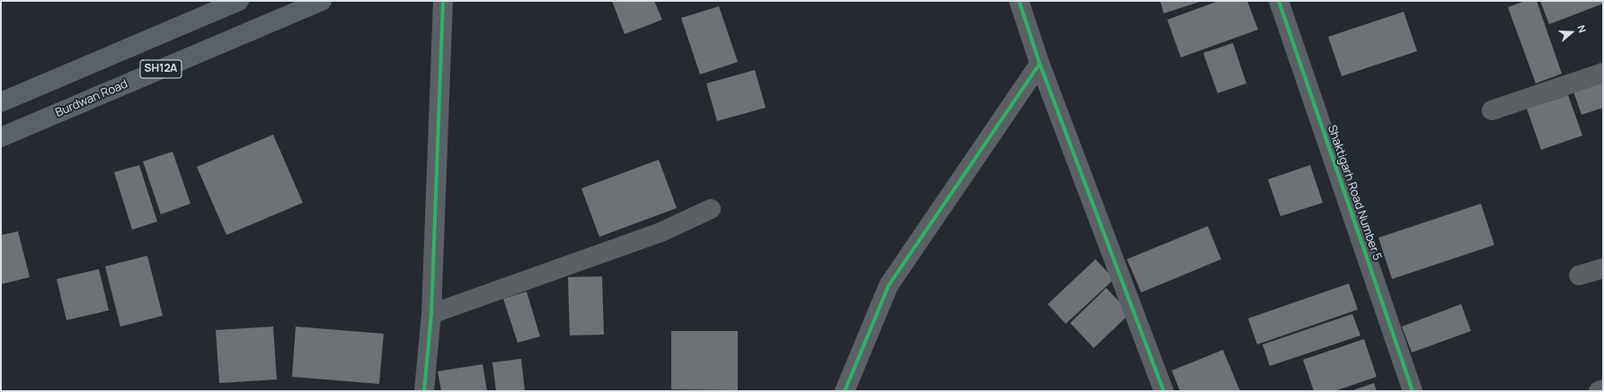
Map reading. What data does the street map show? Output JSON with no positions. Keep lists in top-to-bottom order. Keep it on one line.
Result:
{"streets":{"main road":["SH12A","Burdwan Road"],"street":["Shaktigarh Road Number 5"]},"north":"right"}
